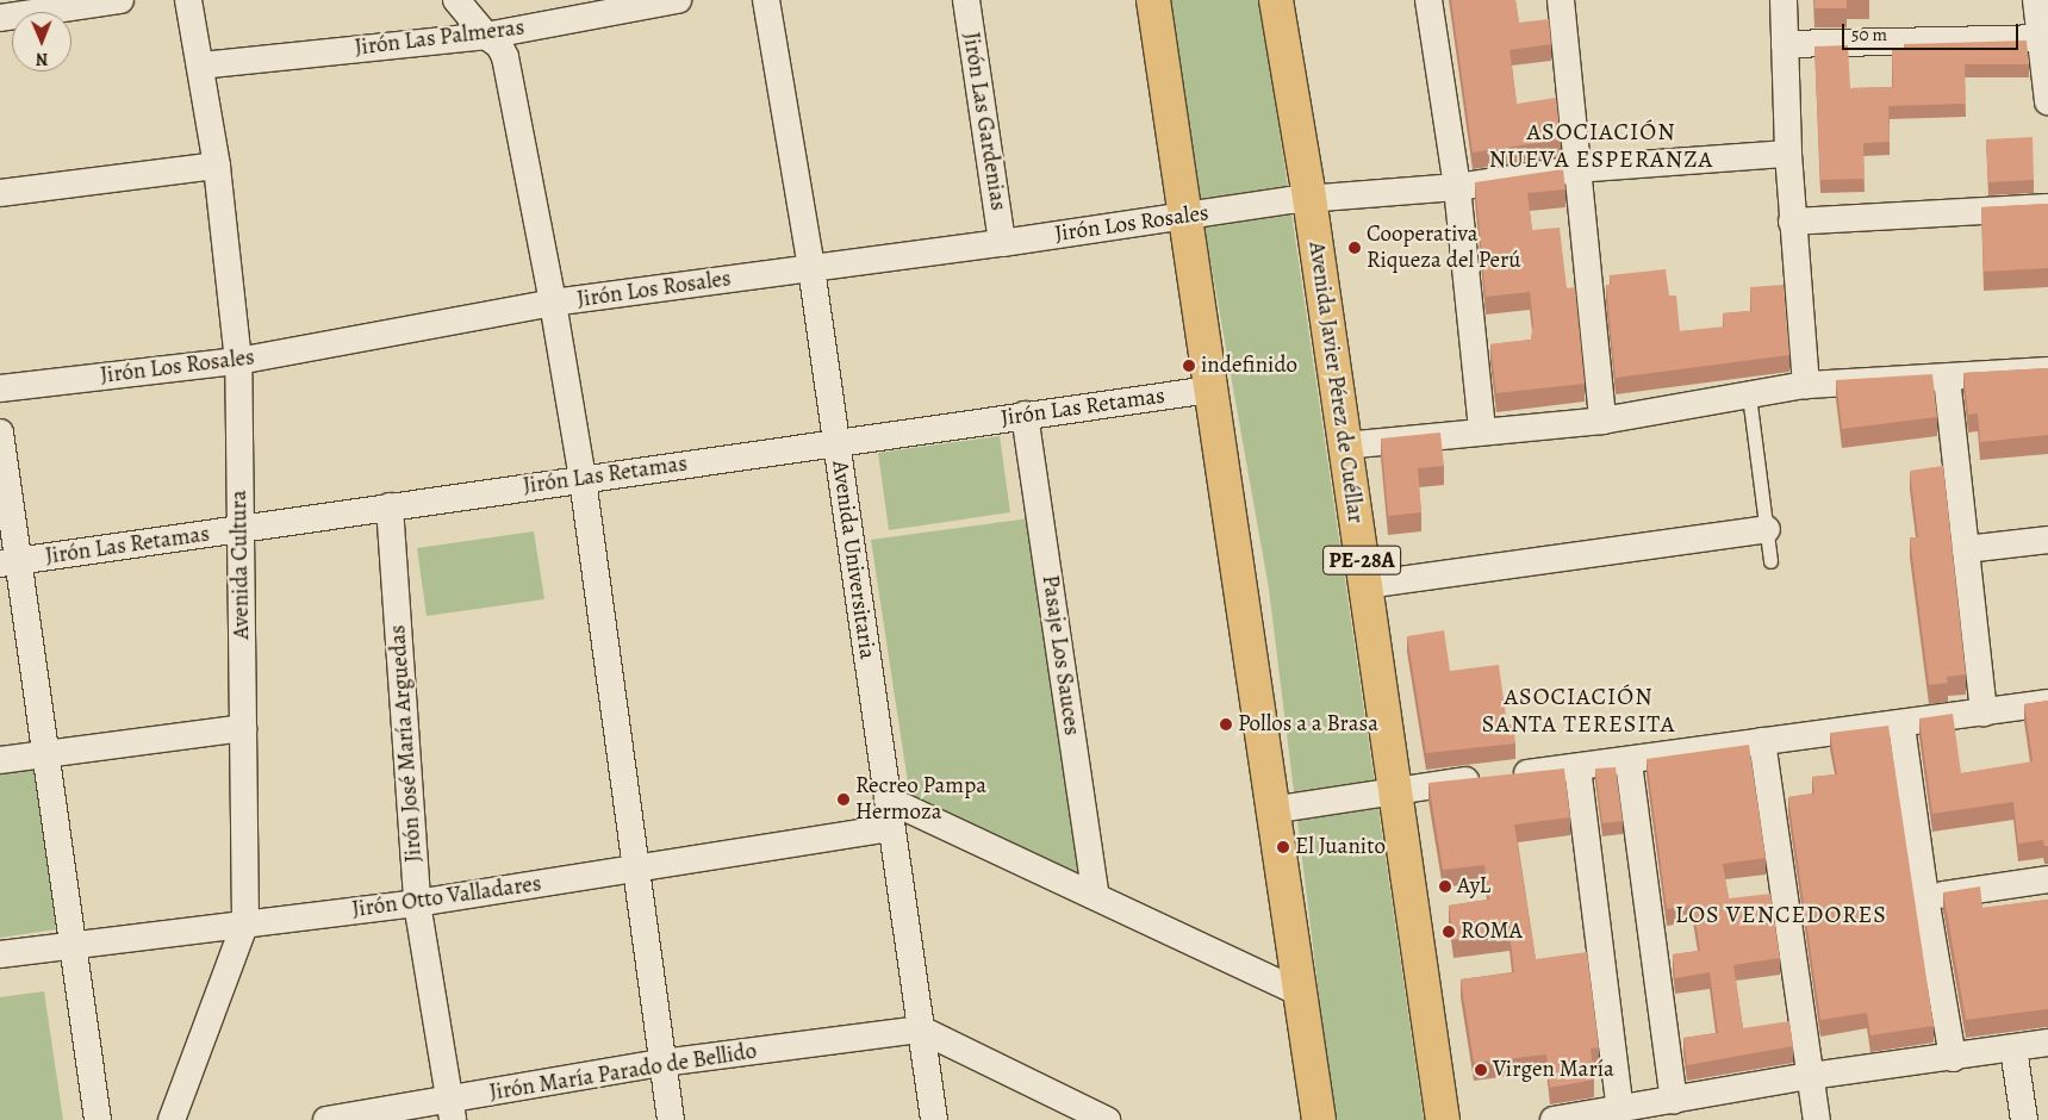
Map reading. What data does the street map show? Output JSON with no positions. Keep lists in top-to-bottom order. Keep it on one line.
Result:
{"streets":{"highway":["Avenida Javier Pérez de Cuéllar","PE-28A"],"street":["Jirón Las Palmeras","Jirón Las Gardenias","Jirón Los Rosales","Jirón Las Retamas","Avenida Universitaria","Avenida Cultura","Pasaje Los Sauces","Jirón José María Arguedas","Jirón Otto Valladares","Jirón María Parado de Bellido"]},"crossings":[["Jirón Las Palmeras","Avenida Cultura"],["Jirón Las Gardenias","Jirón Los Rosales"],["Jirón Los Rosales","Avenida Javier Pérez de Cuéllar"],["Jirón Los Rosales","Avenida Universitaria"],["Jirón Los Rosales","Avenida Cultura"],["Jirón Las Retamas","Avenida Universitaria"],["Jirón Las Retamas","Avenida Cultura"],["Jirón Las Retamas","Pasaje Los Sauces"],["Jirón Las Retamas","Jirón José María Arguedas"],["Avenida Universitaria","Jirón Otto Valladares"],["Avenida Universitaria","Jirón María Parado de Bellido"],["Avenida Cultura","Jirón Otto Valladares"],["Jirón José María Arguedas","Jirón Otto Valladares"],["Jirón José María Arguedas","Jirón María Parado de Bellido"]],"districts":["ASOCIACIÓN NUEVA ESPERANZA","ASOCIACIÓN SANTA TERESITA","LOS VENCEDORES"],"places":["Cooperativa Riqueza del Perú","indefinido","Pollos a a Brasa","Recreo Pampa Hermoza","El Juanito","AyL","ROMA","Virgen María"],"scale_bar":"50 m","north":"bottom"}
